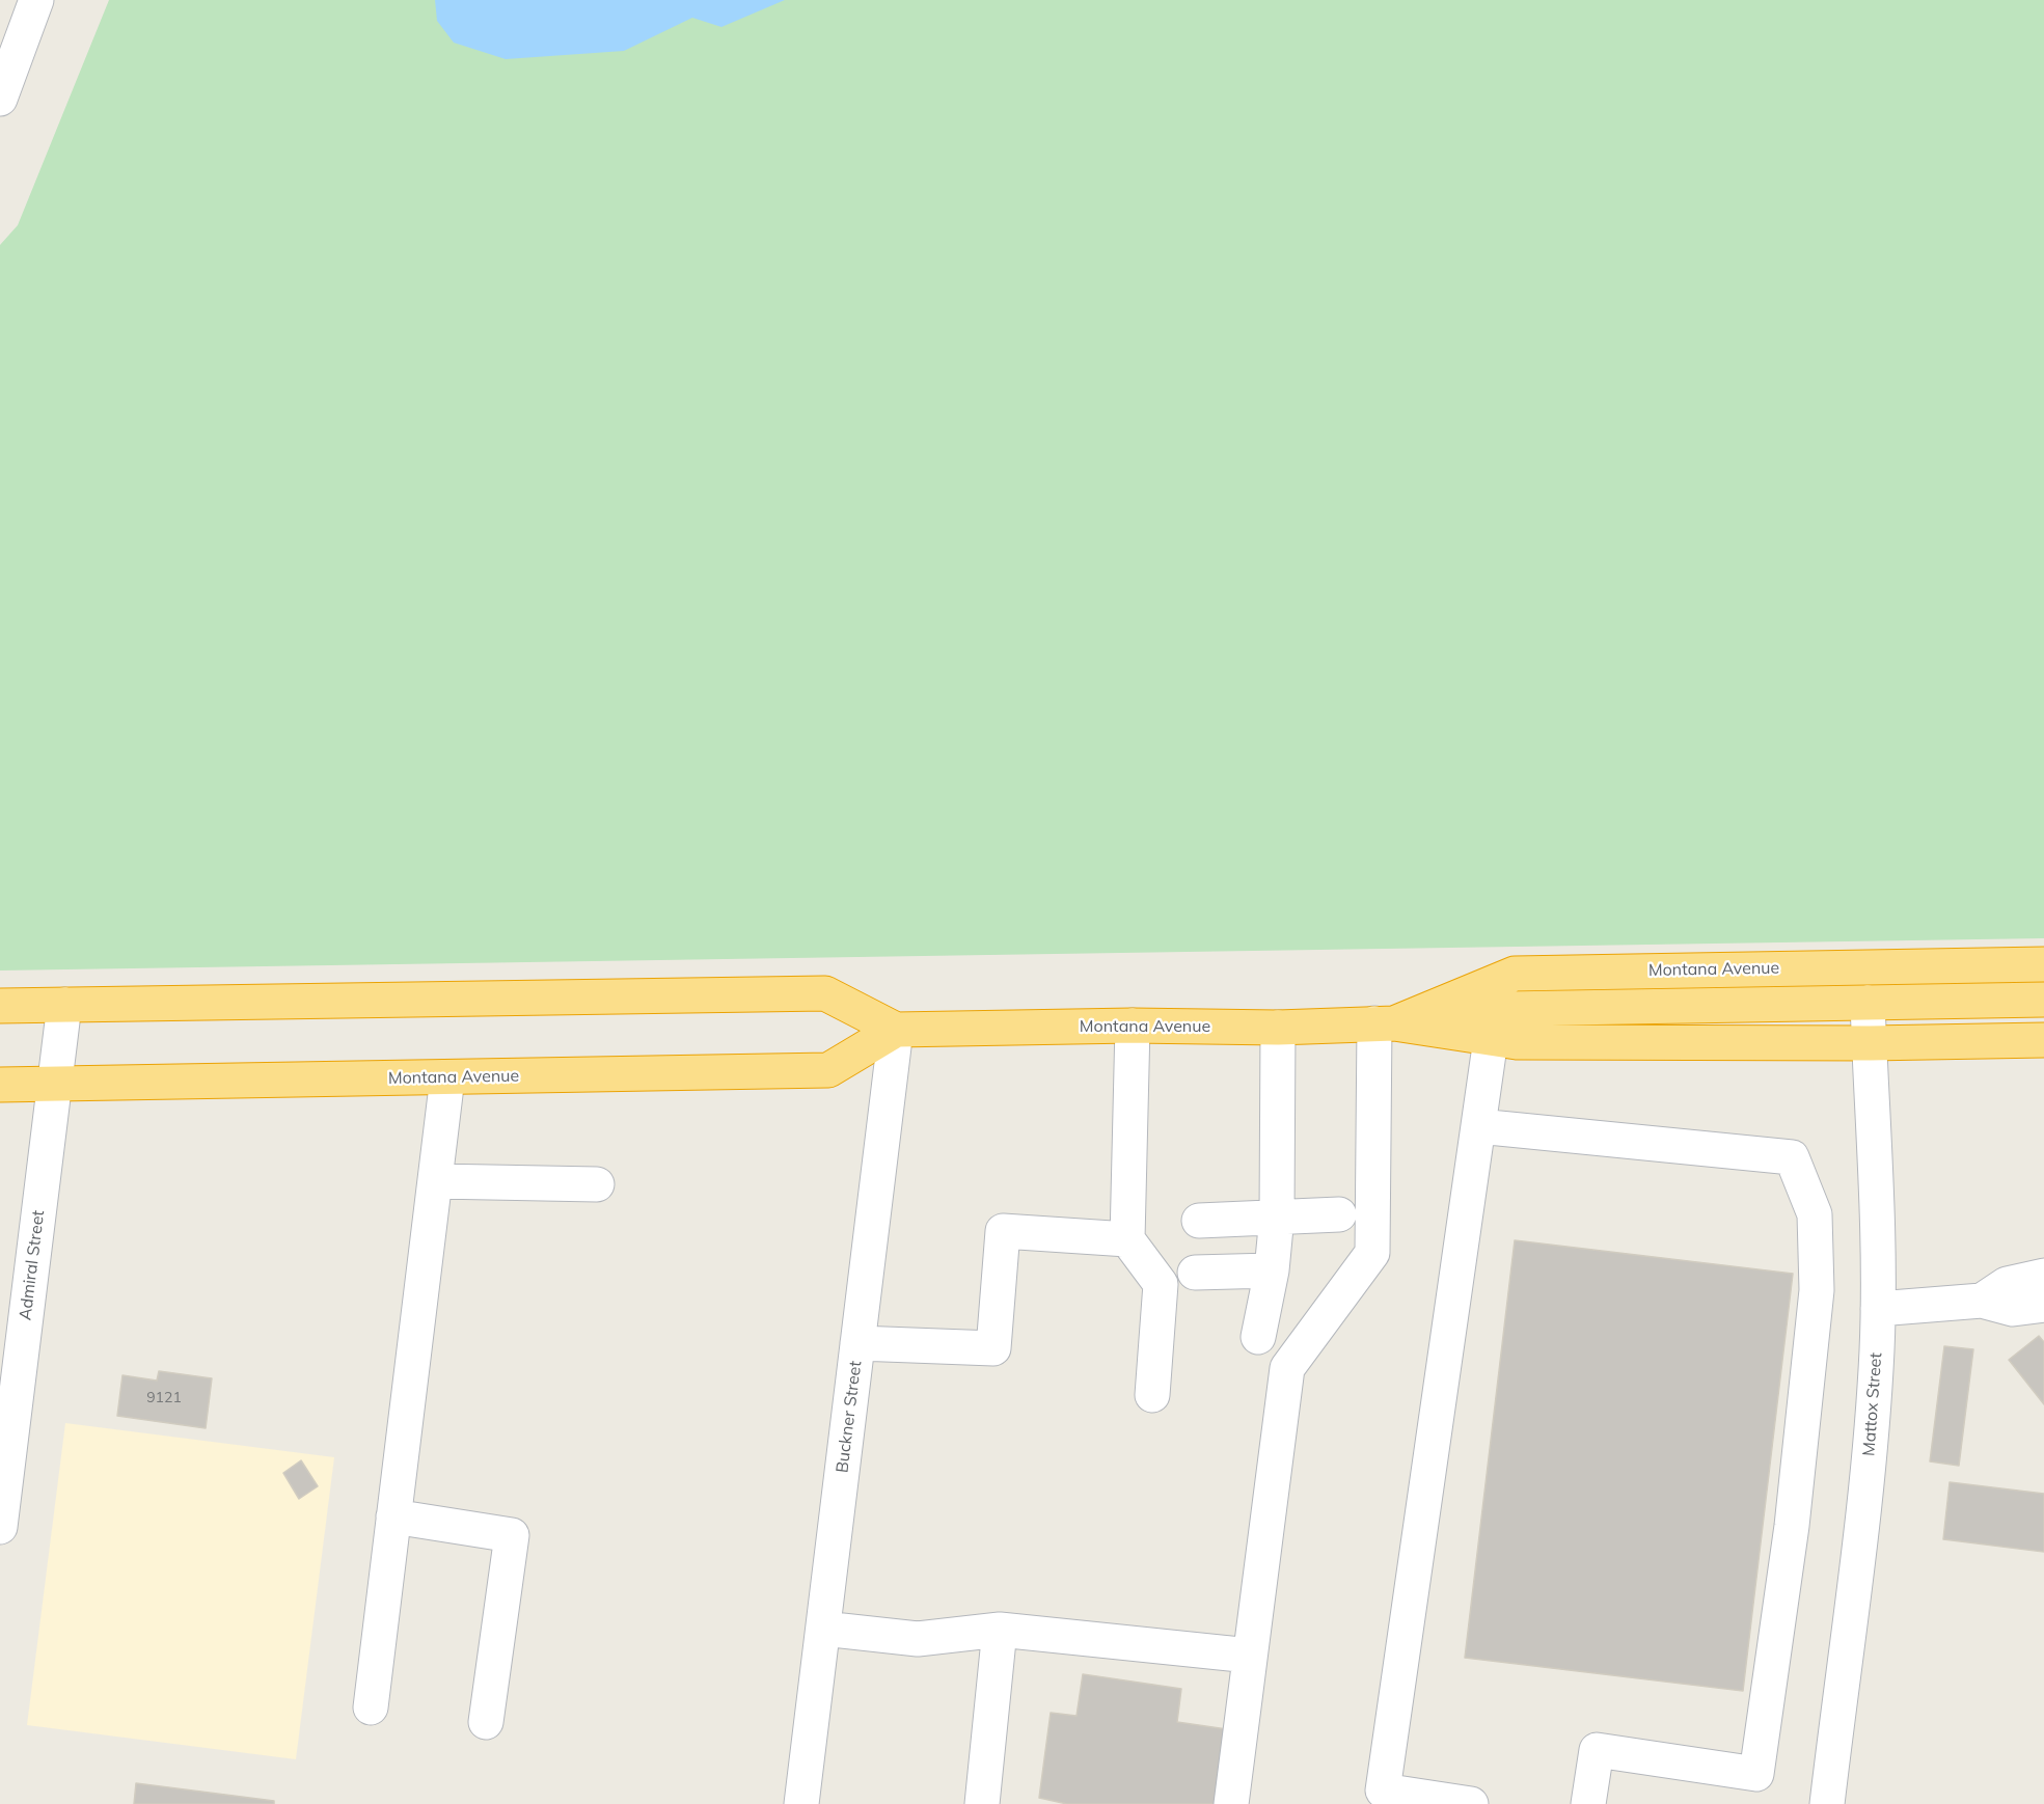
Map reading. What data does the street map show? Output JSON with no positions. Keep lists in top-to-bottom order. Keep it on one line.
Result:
{"streets":{"highway":["Montana Avenue"],"street":["Admiral Street","Mattox Street","Buckner Street"]},"crossings":[["Montana Avenue","Admiral Street"],["Montana Avenue","Mattox Street"],["Montana Avenue","Buckner Street"]],"house_numbers":["9121"]}
